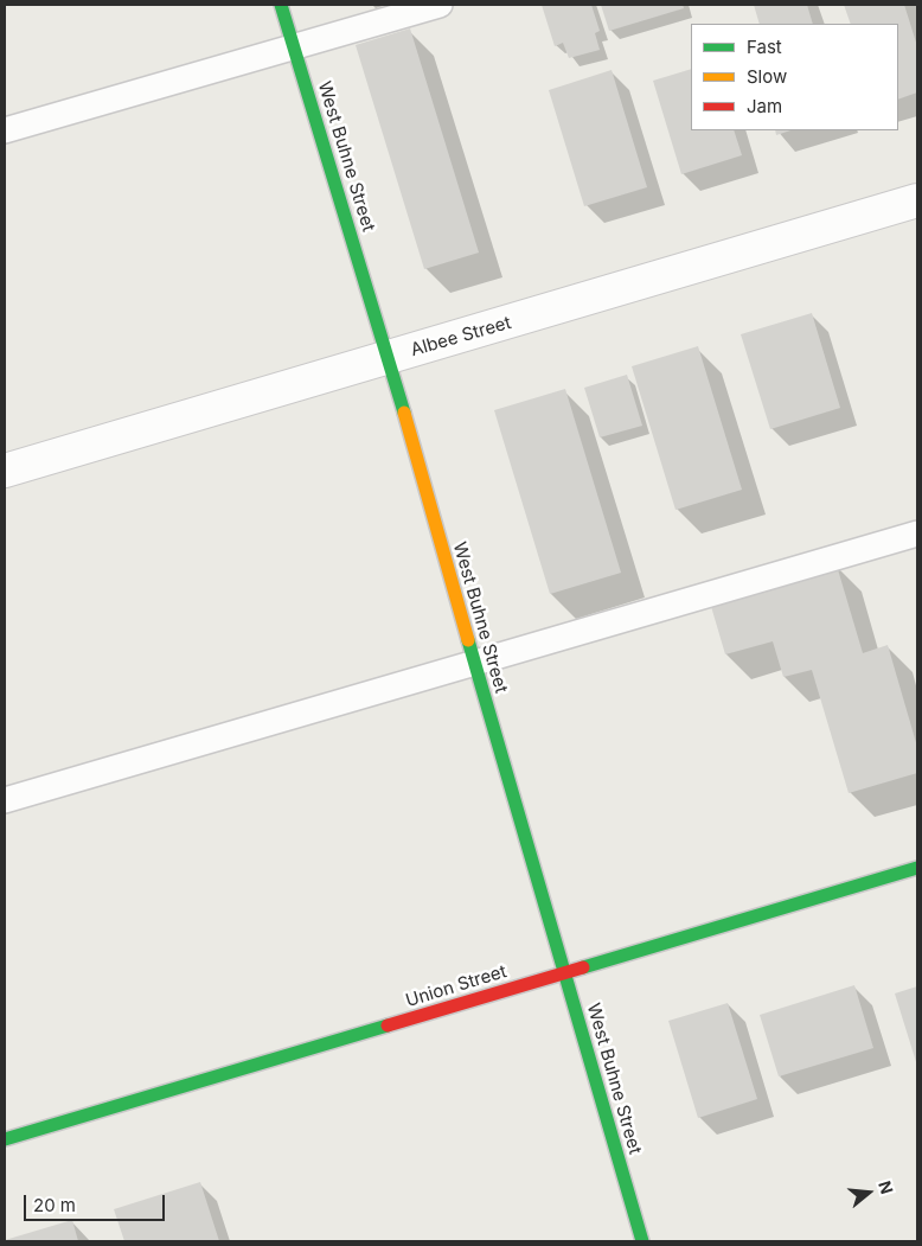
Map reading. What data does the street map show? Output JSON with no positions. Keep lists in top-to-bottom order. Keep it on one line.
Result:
{"streets":{"street":["West Buhne Street","Albee Street","Union Street"]},"crossings":[["West Buhne Street","Albee Street"],["West Buhne Street","Union Street"]],"legend":["Fast","Slow","Jam"],"scale_bar":"20 m","north":"right"}
